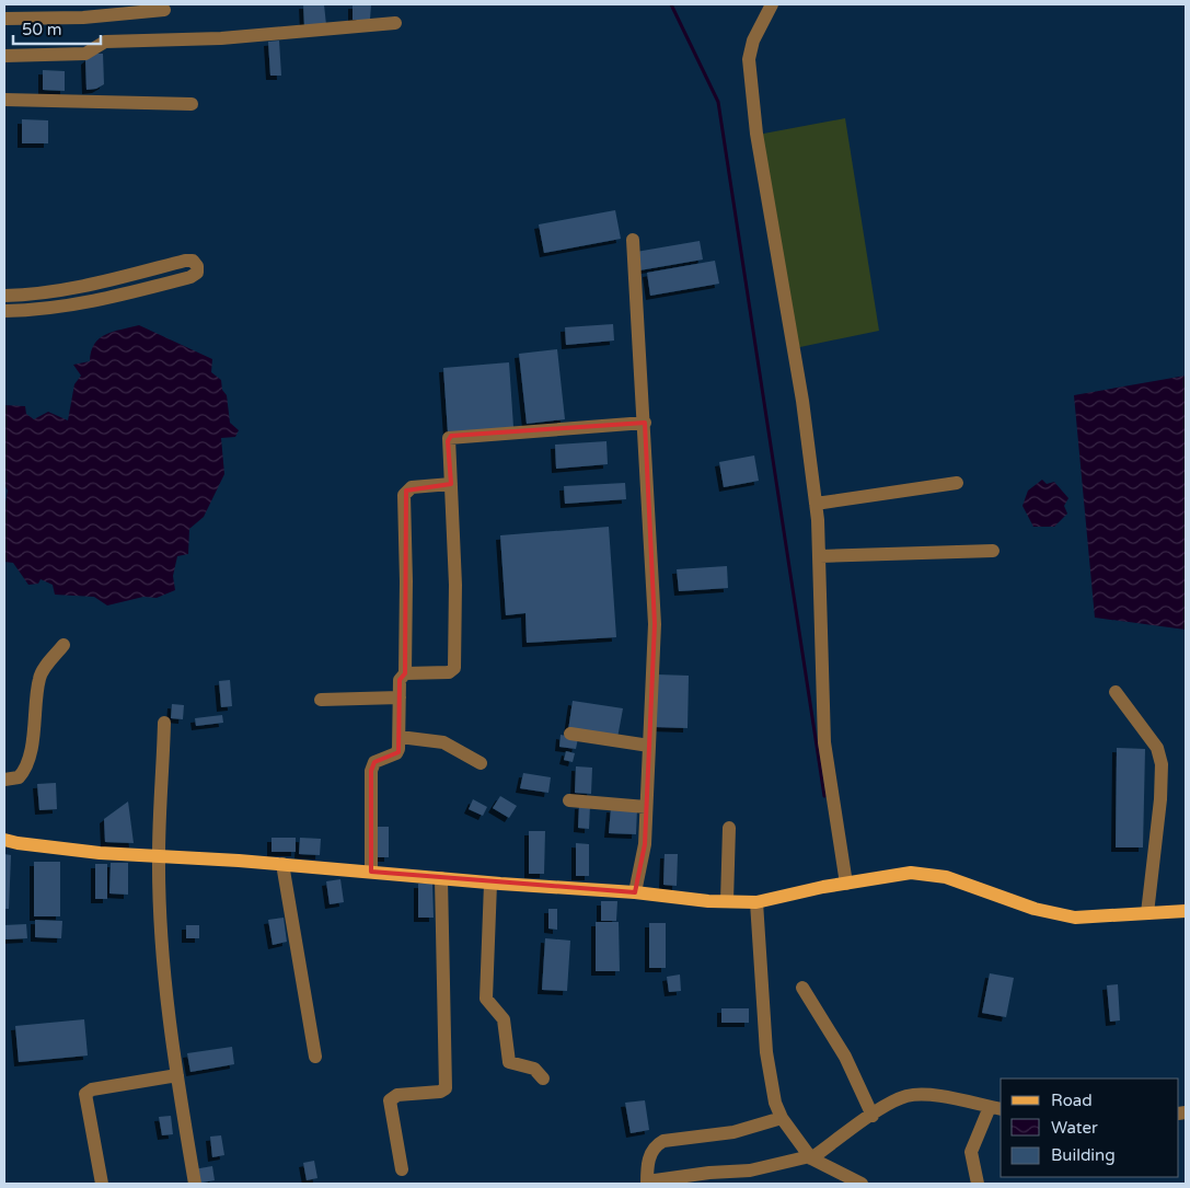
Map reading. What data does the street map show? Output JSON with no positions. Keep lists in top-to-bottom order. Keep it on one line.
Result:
{"legend":["Road","Water","Building"],"scale_bar":"50 m"}
